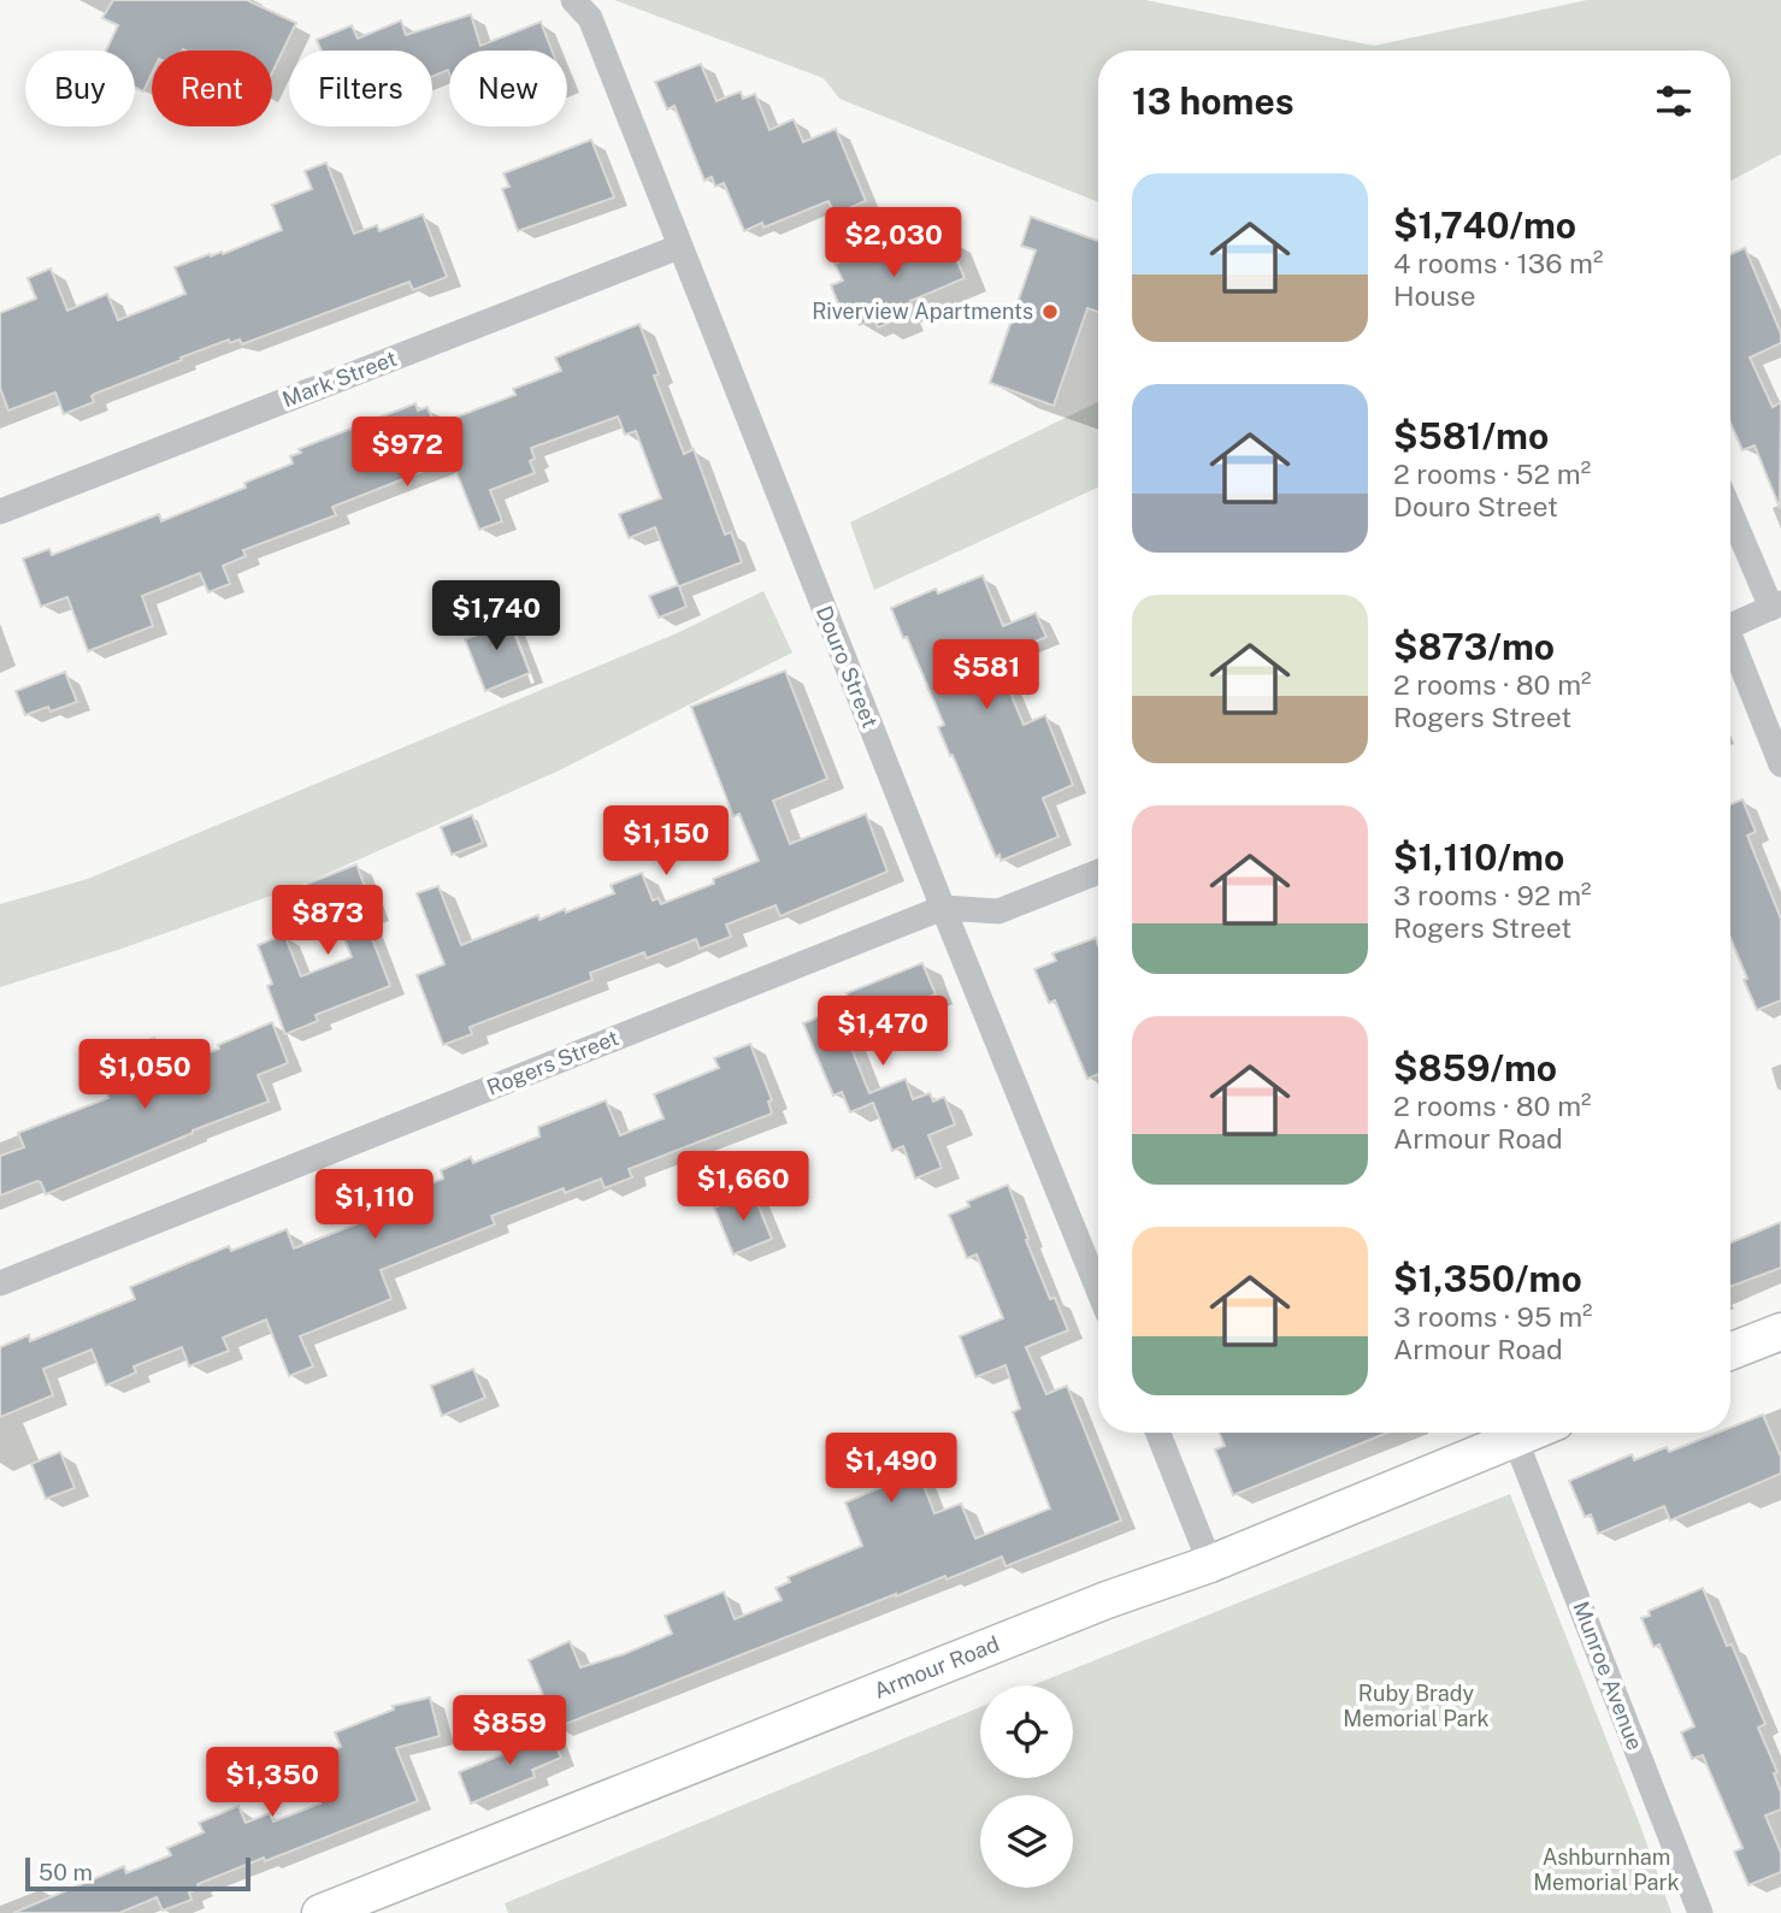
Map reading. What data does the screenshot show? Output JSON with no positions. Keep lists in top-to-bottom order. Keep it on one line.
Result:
{"streets":{"main road":["Armour Road"],"street":["Mark Street","Douro Street","Rogers Street","Munroe Avenue"]},"crossings":[["Mark Street","Douro Street"],["Douro Street","Rogers Street"],["Armour Road","Munroe Avenue"]],"parks":["Ruby Brady Memorial Park","Ashburnham Memorial Park"],"places":["Riverview Apartments"],"scale_bar":"50 m","page":{"chip":["Buy","Rent","Filters","New"],"heading":"13 homes","list":[{"name":"$1,740/mo","note":"4 rooms · 136 m² · House"},{"name":"$581/mo","note":"2 rooms · 52 m² · Douro Street"},{"name":"$873/mo","note":"2 rooms · 80 m² · Rogers Street"},{"name":"$1,110/mo","note":"3 rooms · 92 m² · Rogers Street"},{"name":"$859/mo","note":"2 rooms · 80 m² · Armour Road"},{"name":"$1,350/mo","note":"3 rooms · 95 m² · Armour Road"}],"price":["$2,030","$972","$1,740","$581","$1,150","$873","$1,470","$1,050","$1,660","$1,110","$1,490","$859","$1,350"],"scale":"50 m"}}
